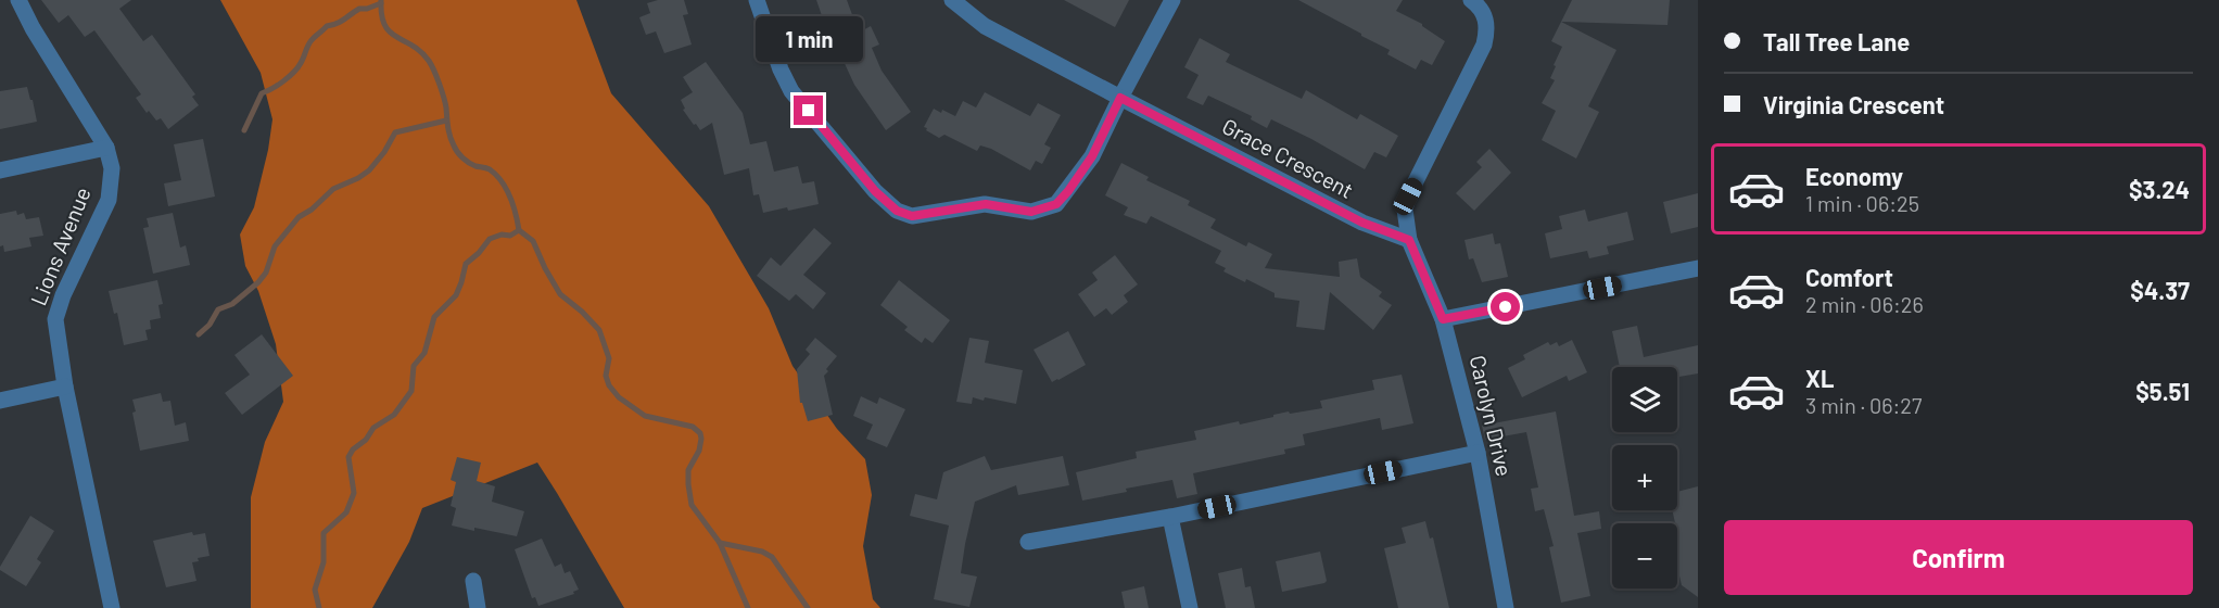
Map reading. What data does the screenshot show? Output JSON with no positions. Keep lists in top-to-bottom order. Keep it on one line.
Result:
{"streets":{"street":["Grace Crescent","Lions Avenue","Carolyn Drive"]},"crossings":[["Grace Crescent","Carolyn Drive"]],"page":{"banner":["Tall Tree Lane","Virginia Crescent"],"bubble":"1 min","list":[{"name":"Economy","note":"1 min · 06:25","value":"$3.24"},{"name":"Comfort","note":"2 min · 06:26","value":"$4.37"},{"name":"XL","note":"3 min · 06:27","value":"$5.51"}],"map_buttons":["+","−"],"buttons":"Confirm"}}
